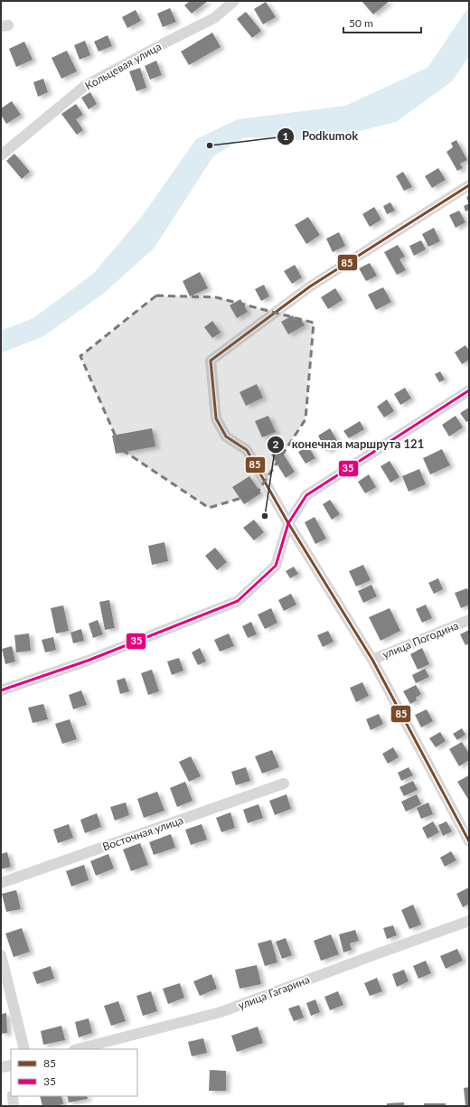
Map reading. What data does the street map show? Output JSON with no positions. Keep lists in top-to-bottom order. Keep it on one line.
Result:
{"streets":{"street":["Кольцевая улица","улица Погодина","Восточная улица","улица Гагарина"]},"places":["Podkumok","конечная маршрута 121"],"lines":["transit line 85","transit line 35"],"legend":["85","35"],"scale_bar":"50 m"}
